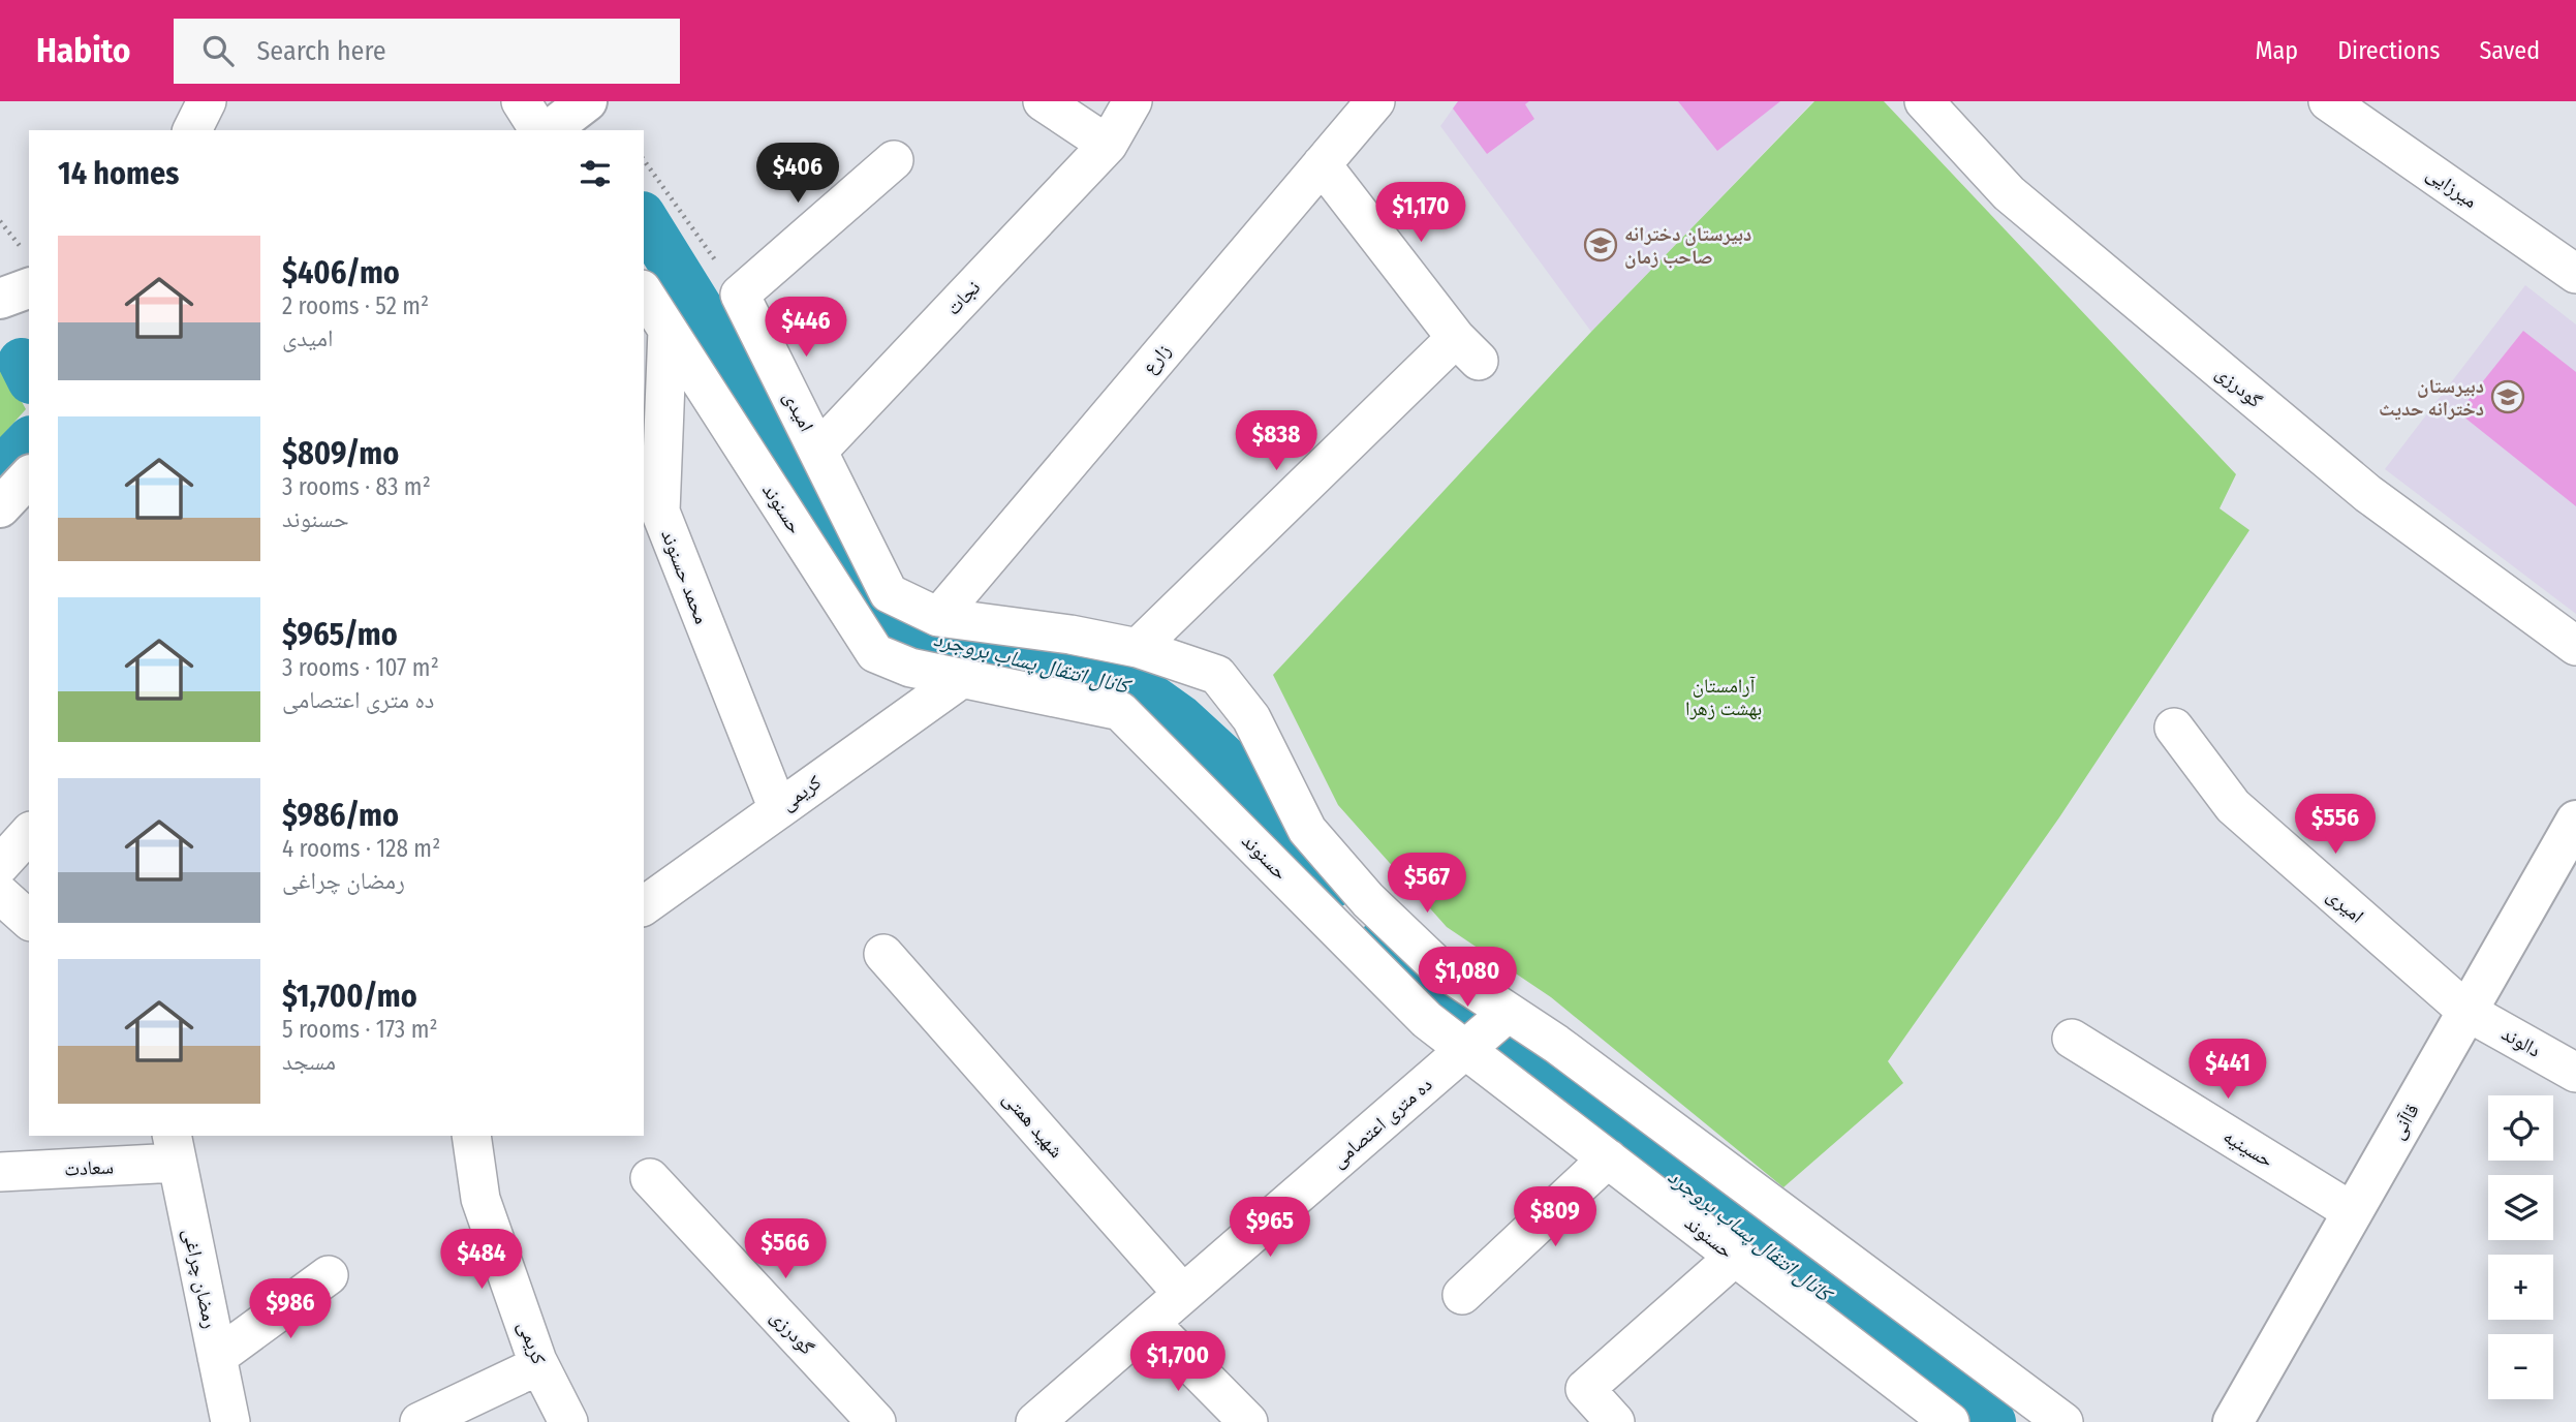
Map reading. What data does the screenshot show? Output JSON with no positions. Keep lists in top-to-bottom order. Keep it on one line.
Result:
{"streets":{"street":["میرزایی","نجات","زارع","گودرزی","امیدی","حسنوند","محمد حسنوند","کریمی","امیری","دالوند","قاآنی","ده متری اعتصامی","شهید همتی","حسینیه","سعادت","رمضان چراغی"]},"crossings":[["نجات","امیدی"],["حسنوند","محمد حسنوند"],["حسنوند","کریمی"],["حسنوند","ده متری اعتصامی"],["محمد حسنوند","کریمی"],["امیری","دالوند"],["امیری","قاآنی"],["دالوند","قاآنی"],["قاآنی","حسینیه"],["ده متری اعتصامی","شهید همتی"],["سعادت","رمضان چراغی"]],"water":["کانال انتقال پساب بروجرد"],"parks":["آرامستان بهشت زهرا"],"places":{"school or university":["دبیرستان دخترانه صاحب زمان","دبیرستان دخترانه حدیث"]},"page":{"header":"Habito","search":"Search here","nav":["Map","Directions","Saved"],"heading":"14 homes","price":["$406","$1,170","$446","$838","$556","$567","$1,080","$441","$809","$965","$566","$484","$986","$1,700"],"list":[{"name":"$406/mo","note":"2 rooms · 52 m² · امیدی"},{"name":"$809/mo","note":"3 rooms · 83 m² · حسنوند"},{"name":"$965/mo","note":"3 rooms · 107 m² · ده متری اعتصامی"},{"name":"$986/mo","note":"4 rooms · 128 m² · رمضان چراغی"},{"name":"$1,700/mo","note":"5 rooms · 173 m² · مسجد"}],"map_buttons":["+","−"]}}
